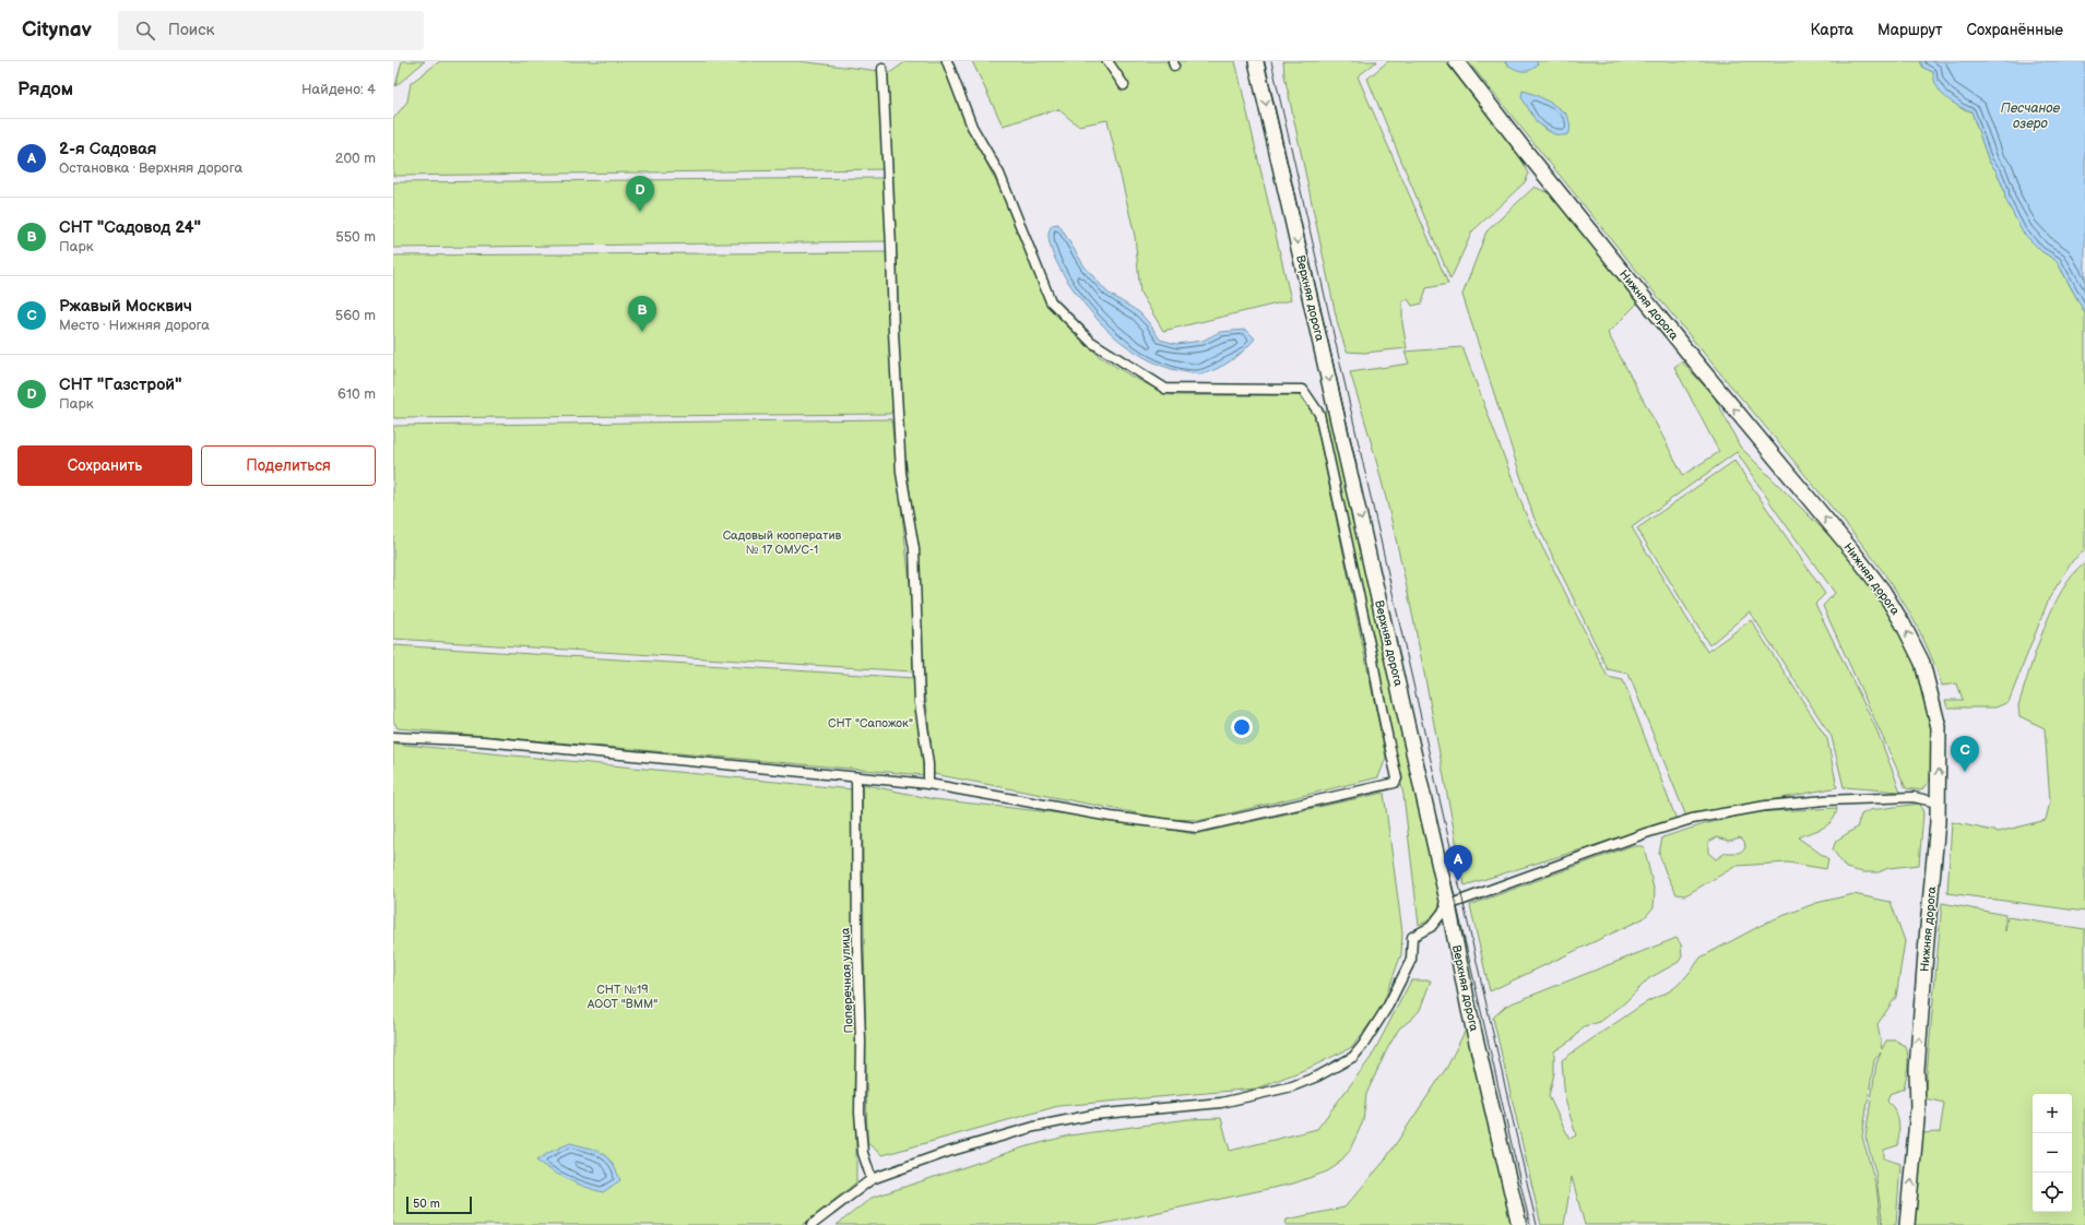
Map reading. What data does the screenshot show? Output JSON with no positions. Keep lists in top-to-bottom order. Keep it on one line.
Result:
{"streets":{"main road":["Верхняя дорога","Нижняя дорога"],"street":["Поперечная улица"]},"one_way":["Верхняя дорога","Нижняя дорога"],"water":["Песчаное озеро"],"parks":["Садовый кооператив № 17 ОМУС-1","СНТ \"Сапожок\"","СНТ №19 АООТ \"ВММ\""],"scale_bar":"50 m","page":{"header":"Citynav","search":"Поиск","nav":["Карта","Маршрут","Сохранённые"],"heading":["Рядом","Найдено: 4"],"list":[{"mark":"A","name":"2-я Садовая","note":"Остановка · Верхняя дорога","value":"200 m"},{"mark":"B","name":"СНТ \"Садовод 24\"","note":"Парк","value":"550 m"},{"mark":"C","name":"Ржавый Москвич","note":"Место · Нижняя дорога","value":"560 m"},{"mark":"D","name":"СНТ \"Газстрой\"","note":"Парк","value":"610 m"}],"pins":["D","B","C","A"],"buttons":["Сохранить","Поделиться"],"map_buttons":["+","−"],"scale":"50 m"}}
